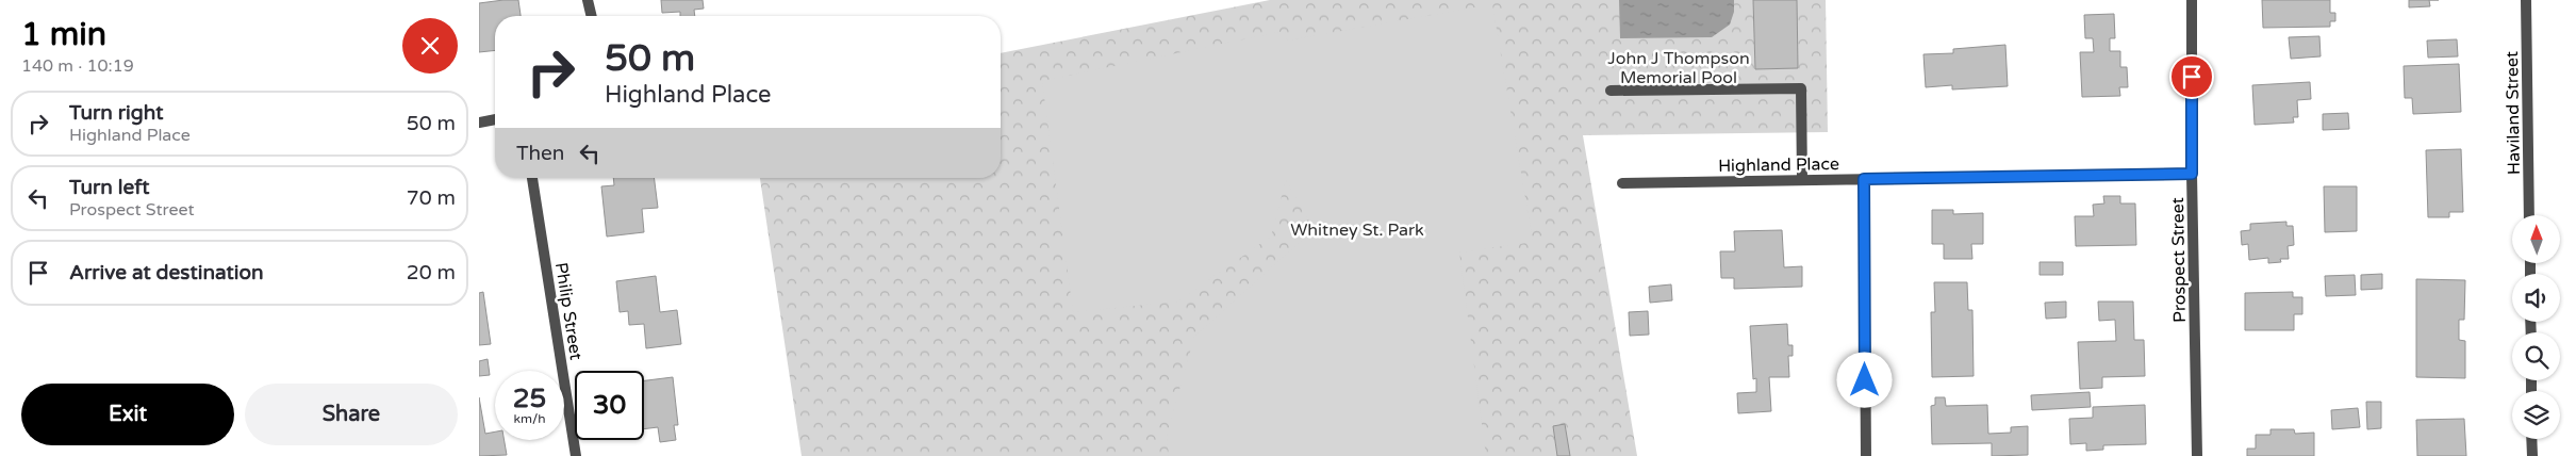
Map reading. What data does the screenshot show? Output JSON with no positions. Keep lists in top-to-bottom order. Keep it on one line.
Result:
{"streets":{"street":["Haviland Street","Highland Place","Prospect Street","Philip Street"]},"crossings":[["Highland Place","Prospect Street"]],"parks":["John J Thompson Memorial Pool","Whitney St. Park"],"north":"top","page":{"heading":["1 min","140 m · 10:19"],"turn":["50 m","Highland Place"],"list":[{"name":"Turn right","note":"Highland Place","value":"50 m"},{"name":"Turn left","note":"Prospect Street","value":"70 m"},{"name":"Arrive at destination","value":"20 m"}],"then":"Then","speed":"25 km/h","limit":"30","buttons":["Exit","Share"]}}
